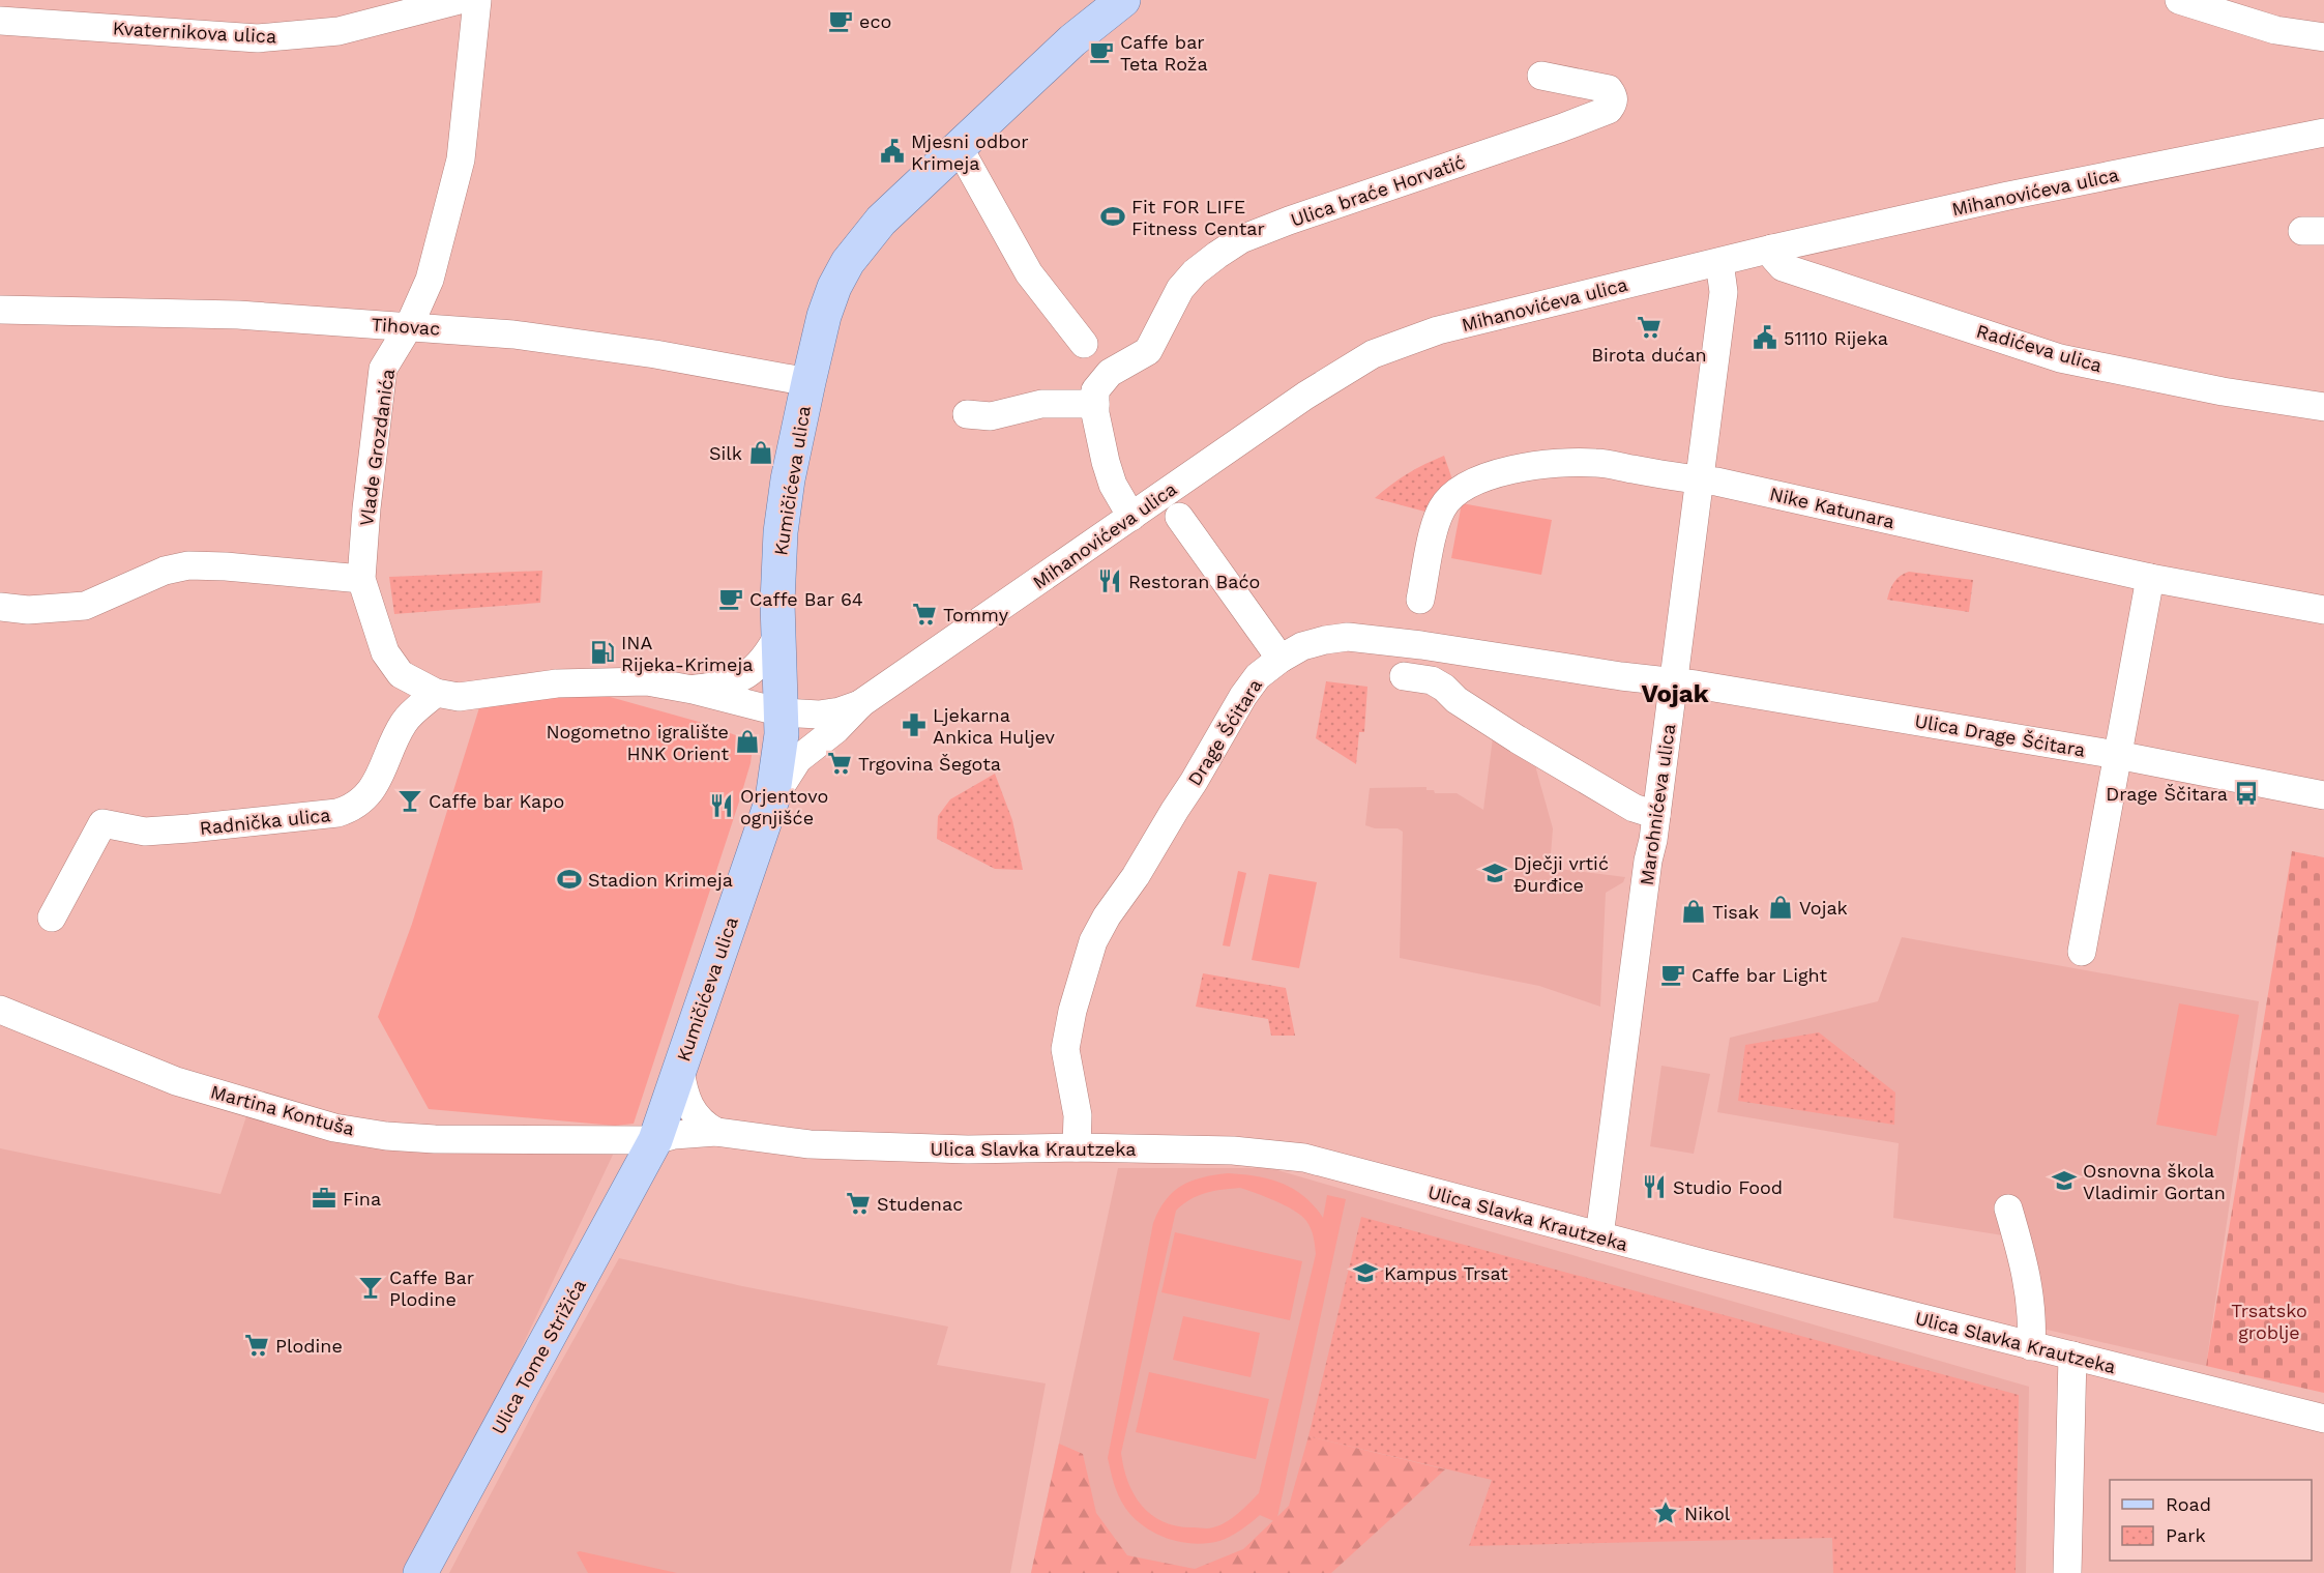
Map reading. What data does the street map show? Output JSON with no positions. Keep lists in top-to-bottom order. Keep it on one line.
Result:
{"streets":{"main road":["Kumičićeva ulica","Ulica Tome Strižića"],"street":["Kvaternikova ulica","Ulica braće Horvatić","Mihanovićeva ulica","Tihovac","Radićeva ulica","Vlade Grozdanića","Nike Katunara","Drage Šćitara","Ulica Drage Šćitara","Marohnićeva ulica","Radnička ulica","Martina Kontuša","Ulica Slavka Krautzeka"]},"crossings":[["Ulica braće Horvatić","Mihanovićeva ulica"],["Mihanovićeva ulica","Radićeva ulica"],["Mihanovićeva ulica","Kumičićeva ulica"],["Mihanovićeva ulica","Marohnićeva ulica"],["Tihovac","Vlade Grozdanića"],["Tihovac","Kumičićeva ulica"],["Vlade Grozdanića","Radnička ulica"],["Kumičićeva ulica","Martina Kontuša"],["Kumičićeva ulica","Ulica Slavka Krautzeka"],["Kumičićeva ulica","Ulica Tome Strižića"],["Nike Katunara","Marohnićeva ulica"],["Drage Šćitara","Ulica Drage Šćitara"],["Drage Šćitara","Marohnićeva ulica"],["Drage Šćitara","Ulica Slavka Krautzeka"],["Ulica Drage Šćitara","Marohnićeva ulica"],["Marohnićeva ulica","Ulica Slavka Krautzeka"],["Martina Kontuša","Ulica Slavka Krautzeka"],["Martina Kontuša","Ulica Tome Strižića"],["Ulica Slavka Krautzeka","Ulica Tome Strižića"]],"districts":["Vojak"],"parks":["Trsatsko groblje"],"places":{"cafe":["eco","Caffe bar Teta Roža","Caffe Bar 64","Caffe bar Light"],"public building":["Mjesni odbor Krimeja","51110 Rijeka"],"sports":["Fit FOR LIFE Fitness Centar","Stadion Krimeja"],"supermarket":["Birota dućan","Tommy","Trgovina Šegota","Studenac","Plodine"],"shop":["Silk","Nogometno igralište HNK Orient","Vojak","Tisak"],"restaurant":["Restoran Baćo","Orjentovo ognjišće","Studio Food"],"fuel station":["INA Rijeka-Krimeja"],"pharmacy":["Ljekarna Ankica Huljev"],"bus stop":["Drage Ščitara"],"bar":["Caffe bar Kapo","Caffe Bar Plodine"],"school or university":["Dječji vrtić Đurđice","Osnovna škola Vladimir Gortan","Kampus Trsat"],"office":["Fina"],"place":["Nikol"]},"legend":["Road","Park"]}
